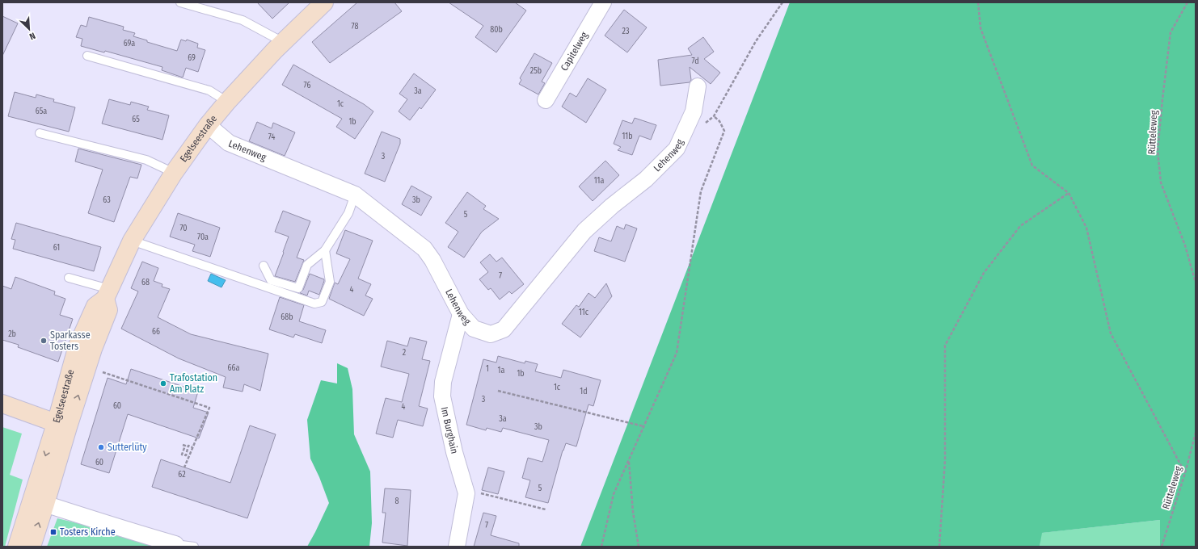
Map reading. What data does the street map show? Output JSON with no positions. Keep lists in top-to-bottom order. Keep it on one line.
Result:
{"streets":{"main road":["Egelseestraße"],"street":["Capitelweg","Lehenweg","Im Burghain"],"path":["Rütteleweg"]},"crossings":[["Egelseestraße","Lehenweg"],["Lehenweg","Im Burghain"]],"places":{"other":["Sparkasse Tosters","Trafostation Am Platz","Sutterlüty"],"transit":["Tosters Kirche"]},"house_numbers":["78","80b","23","69a","69","7d","25b","76","3a","1c","65a","65","1b","11b","74","3","11a","63","3b","5","70","70a","61","7","68","4","11c","68b","66","2b","2","66a","1","1a","1b","1c","1d","3","60","4","3a","3b","60","62","5","8","7"],"north":"bottom right"}
